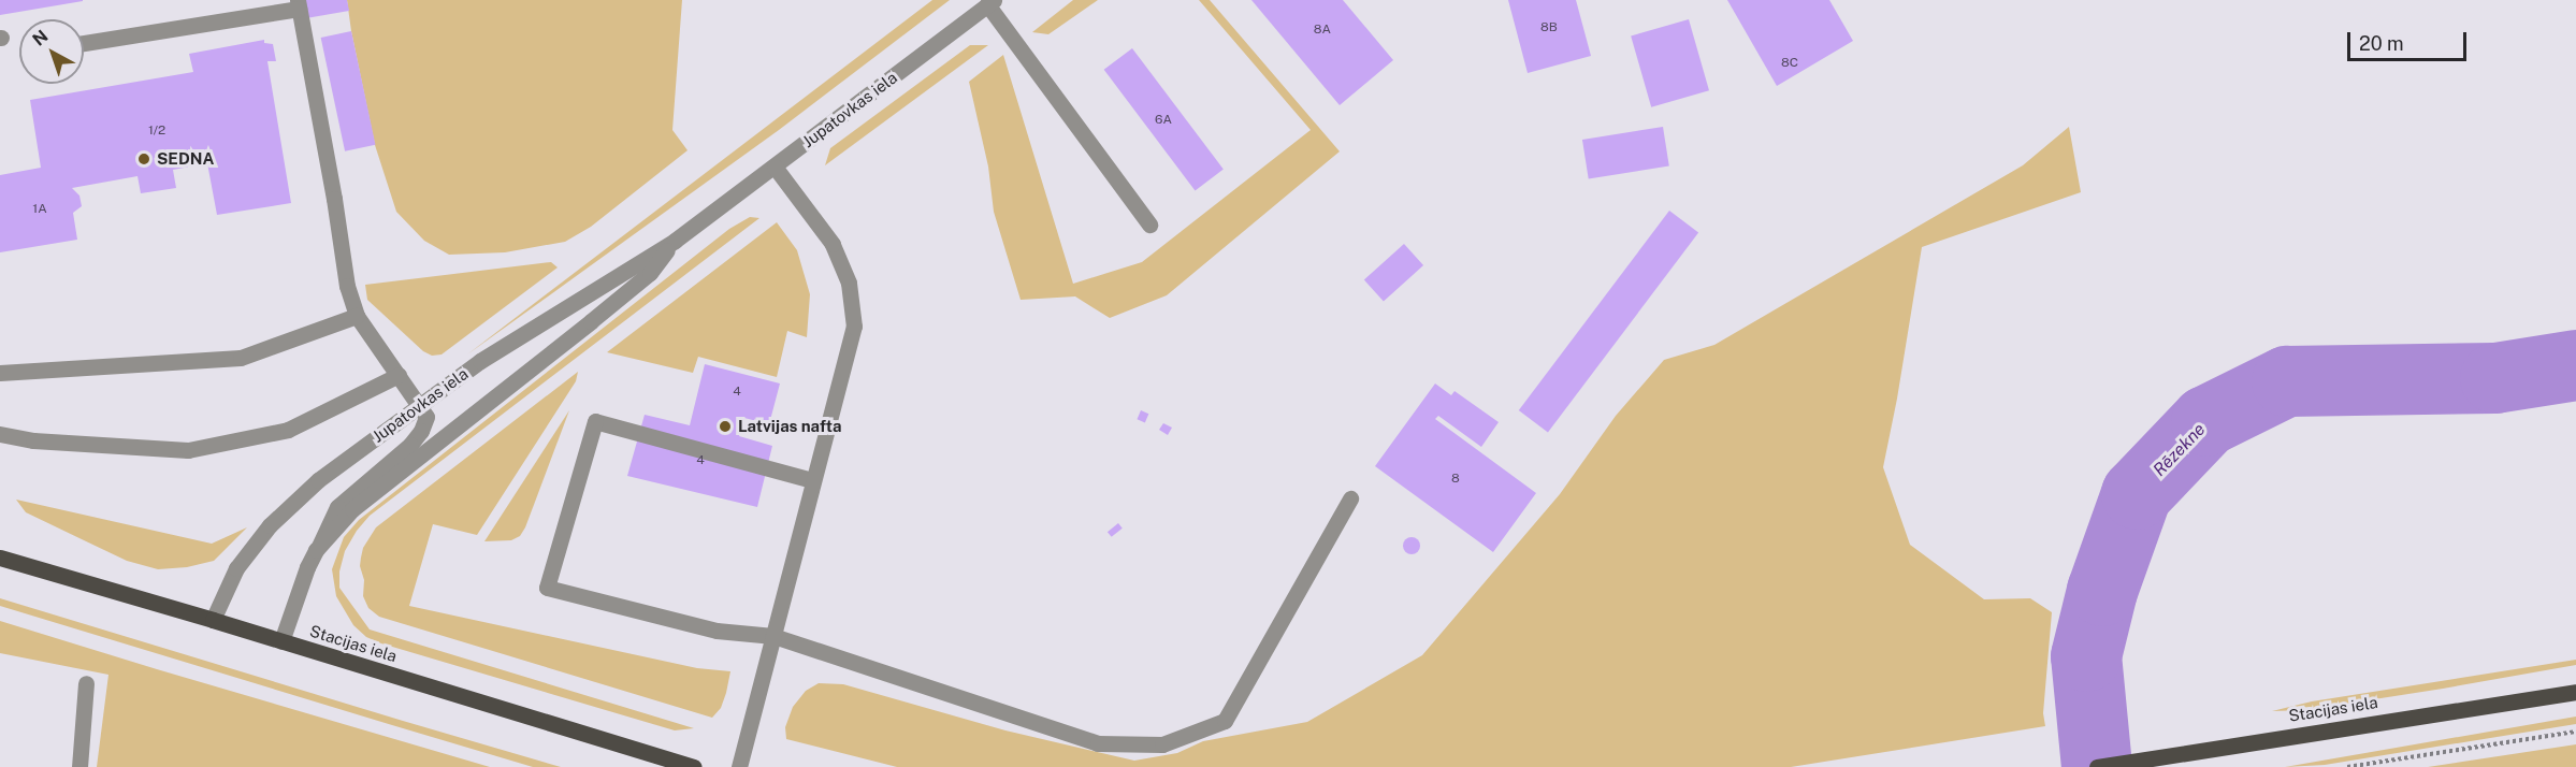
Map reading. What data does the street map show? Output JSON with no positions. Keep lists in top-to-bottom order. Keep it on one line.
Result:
{"streets":{"main road":["Stacijas iela"],"street":["Jupatovkas iela"]},"crossings":[["Jupatovkas iela","Stacijas iela"]],"water":["Rēzekne"],"places":["SEDNA","Latvijas nafta"],"house_numbers":["8B","8A","8C","6A","1/2","1A","4","4","8"],"scale_bar":"20 m","north":"top left"}
